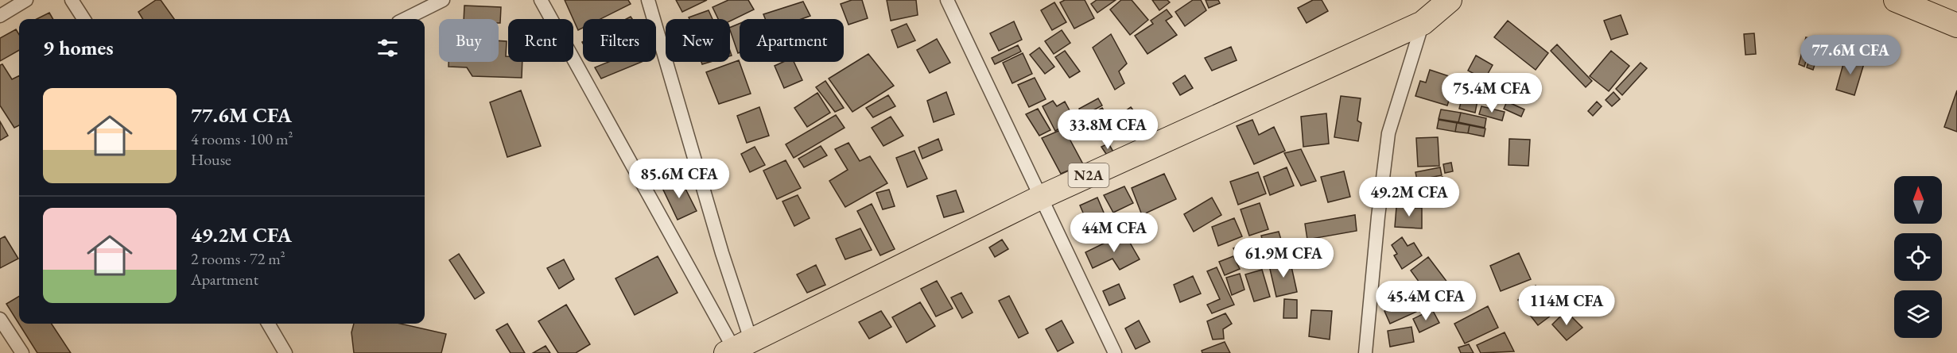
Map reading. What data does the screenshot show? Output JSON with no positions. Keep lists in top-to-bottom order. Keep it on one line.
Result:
{"streets":{"highway":["N2A"]},"north":"top","page":{"chip":["Buy","Rent","Filters","New","Apartment"],"heading":"9 homes","price":["77.6M CFA","75.4M CFA","33.8M CFA","85.6M CFA","49.2M CFA","44M CFA","61.9M CFA","45.4M CFA","114M CFA"],"list":[{"name":"77.6M CFA","note":"4 rooms · 100 m² · House"},{"name":"49.2M CFA","note":"2 rooms · 72 m² · Apartment"}]}}
